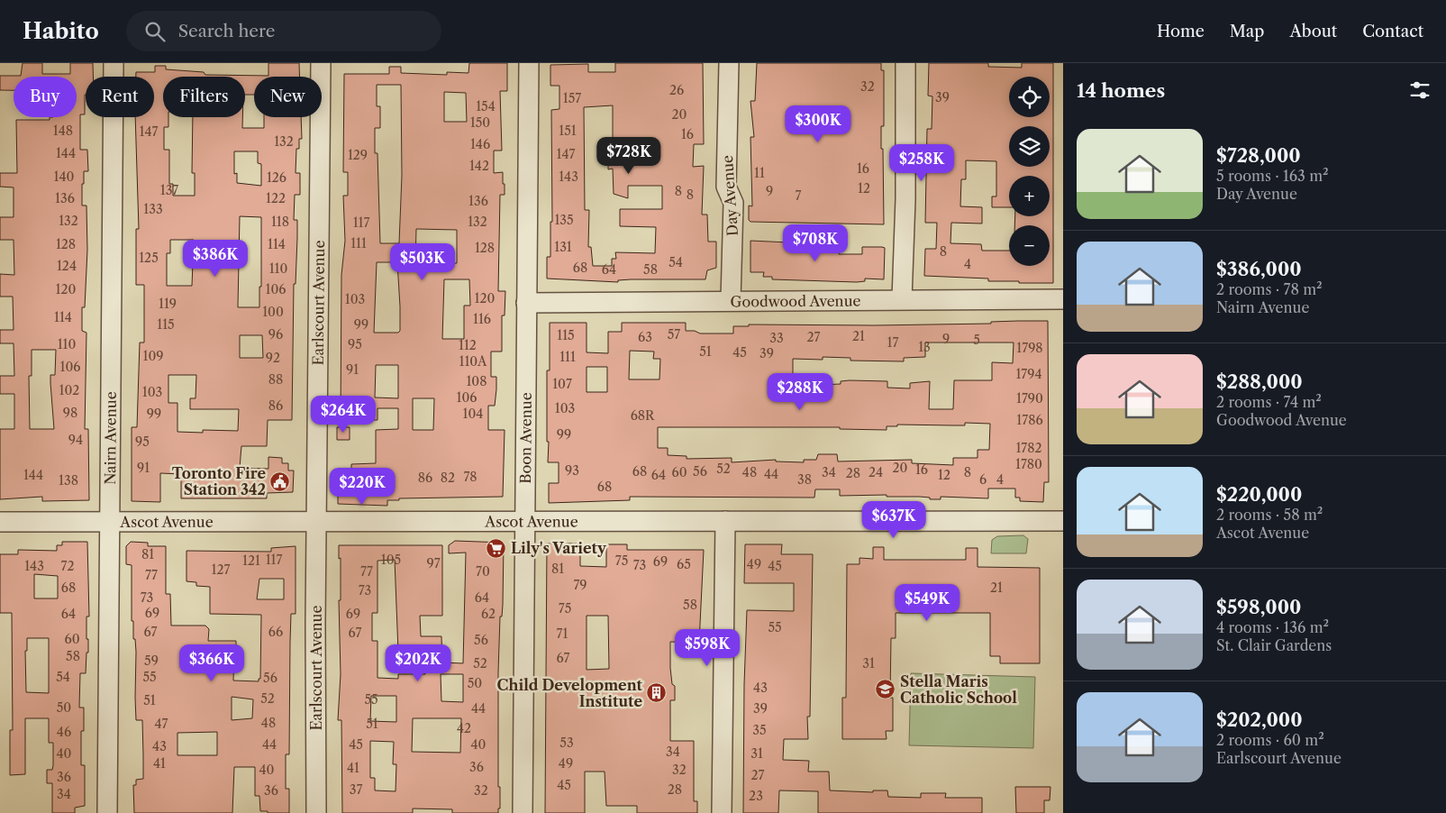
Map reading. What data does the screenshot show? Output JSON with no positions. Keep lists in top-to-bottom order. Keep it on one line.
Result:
{"streets":{"street":["Day Avenue","Goodwood Avenue","Earlscourt Avenue","Nairn Avenue","Boon Avenue","Ascot Avenue"]},"crossings":[["Day Avenue","Goodwood Avenue"],["Goodwood Avenue","Boon Avenue"],["Earlscourt Avenue","Ascot Avenue"],["Nairn Avenue","Ascot Avenue"],["Boon Avenue","Ascot Avenue"]],"places":{"public building":["Toronto Fire Station 342"],"supermarket":["Lily's Variety"],"school or university":["Stella Maris Catholic School"],"building":["Child Development Institute"]},"house_numbers":["32","26","39","157","154","20","150","148","151","147","16","132","146","144","147","129","142","16","11","140","143","126","12","137","8","9","8","7","136","122","136","133","135","132","118","132","117","111","128","114","131","128","8","125","54","4","124","68","110","64","58","120","106","120","103","119","100","114","116","115","99","96","57","115","21","63","27","33","9","5","17","110","95","112","13","1798","51","45","39","109","111","92","110A","106","91","1794","88","108","107","102","103","106","1790","86","103","98","99","104","68R","1786","99","94","95","1782","1780","91","20","52","16","93","68","56","60","48","34","24","8","28","44","144","64","12","78","86","82","38","6","4","138","68","81","117","105","121","75","69","97","65","49","73","143","72","45","81","127","77","70","77","79","68","21","73","73","64","58","75","69","64","69","62","55","67","66","67","71","60","56","58","67","59","52","31","54","55","56","50","43","52","55","51","50","44","39","48","47","51","42","35","46","53","44","45","40","43","34","40","31","41","49","36","41","40","32","27","36","45","37","28","36","32","34","23"],"page":{"header":"Habito","search":"Search here","nav":["Home","Map","About","Contact"],"heading":"14 homes","map_buttons":["+","−"],"chip":["Buy","Rent","Filters","New"],"price":["$300K","$728K","$258K","$708K","$386K","$503K","$288K","$264K","$220K","$637K","$549K","$598K","$366K","$202K"],"list":[{"name":"$728,000","note":"5 rooms · 163 m² · Day Avenue"},{"name":"$386,000","note":"2 rooms · 78 m² · Nairn Avenue"},{"name":"$288,000","note":"2 rooms · 74 m² · Goodwood Avenue"},{"name":"$220,000","note":"2 rooms · 58 m² · Ascot Avenue"},{"name":"$598,000","note":"4 rooms · 136 m² · St. Clair Gardens"},{"name":"$202,000","note":"2 rooms · 60 m² · Earlscourt Avenue"}]}}
